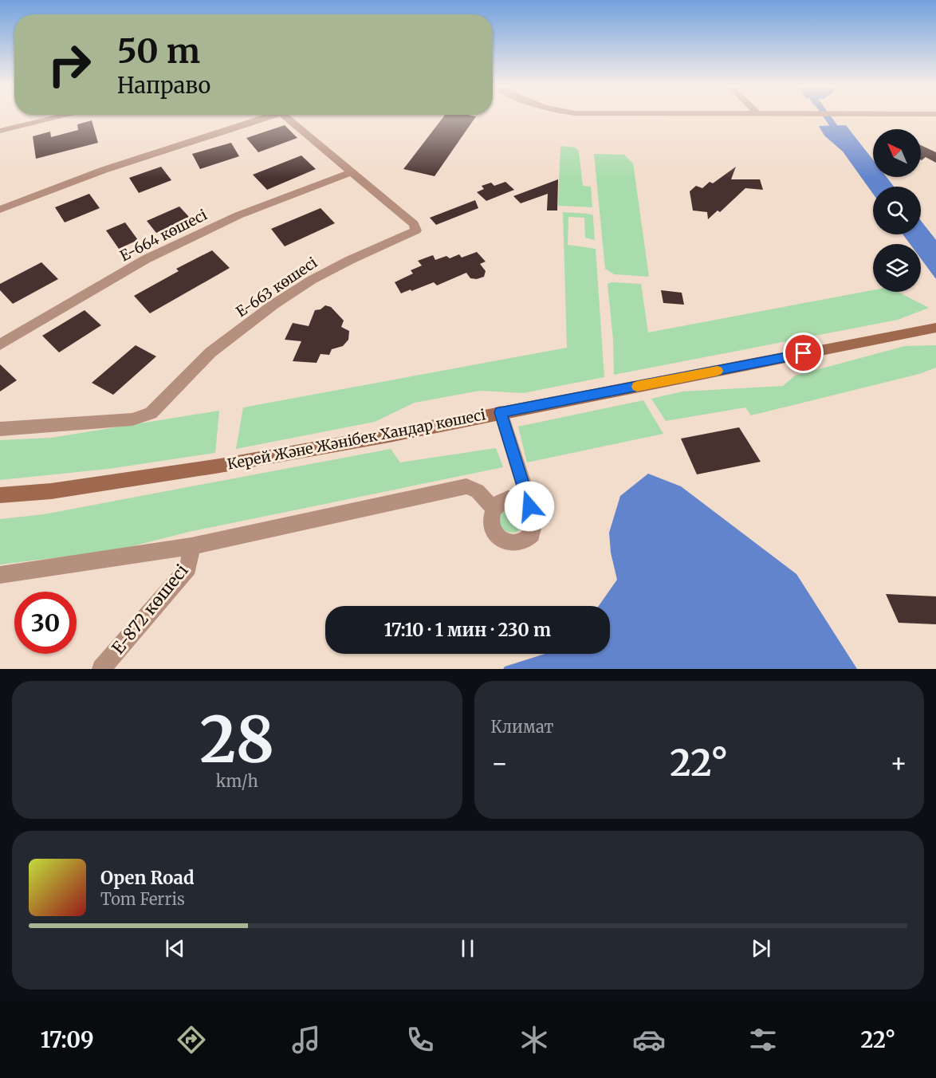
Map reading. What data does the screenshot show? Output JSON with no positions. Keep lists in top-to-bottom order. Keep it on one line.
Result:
{"streets":{"main road":["Керей Және Жәнібек Хандар көшесі"],"street":["Е-664 көшесі","Е-663 көшесі","Е-872 көшесі"]},"crossings":[["Е-664 көшесі","Е-663 көшесі"]],"north":"top left","page":{"turn":["50 m","Направо"],"limit":"30","trip":"17:10 · 1 мин · 230 m","tile":[["28","km/h"],"Климат"],"heat":["−","22°","+"],"song":["Open Road","Tom Ferris"],"tabs":["17:09","22°"]}}
